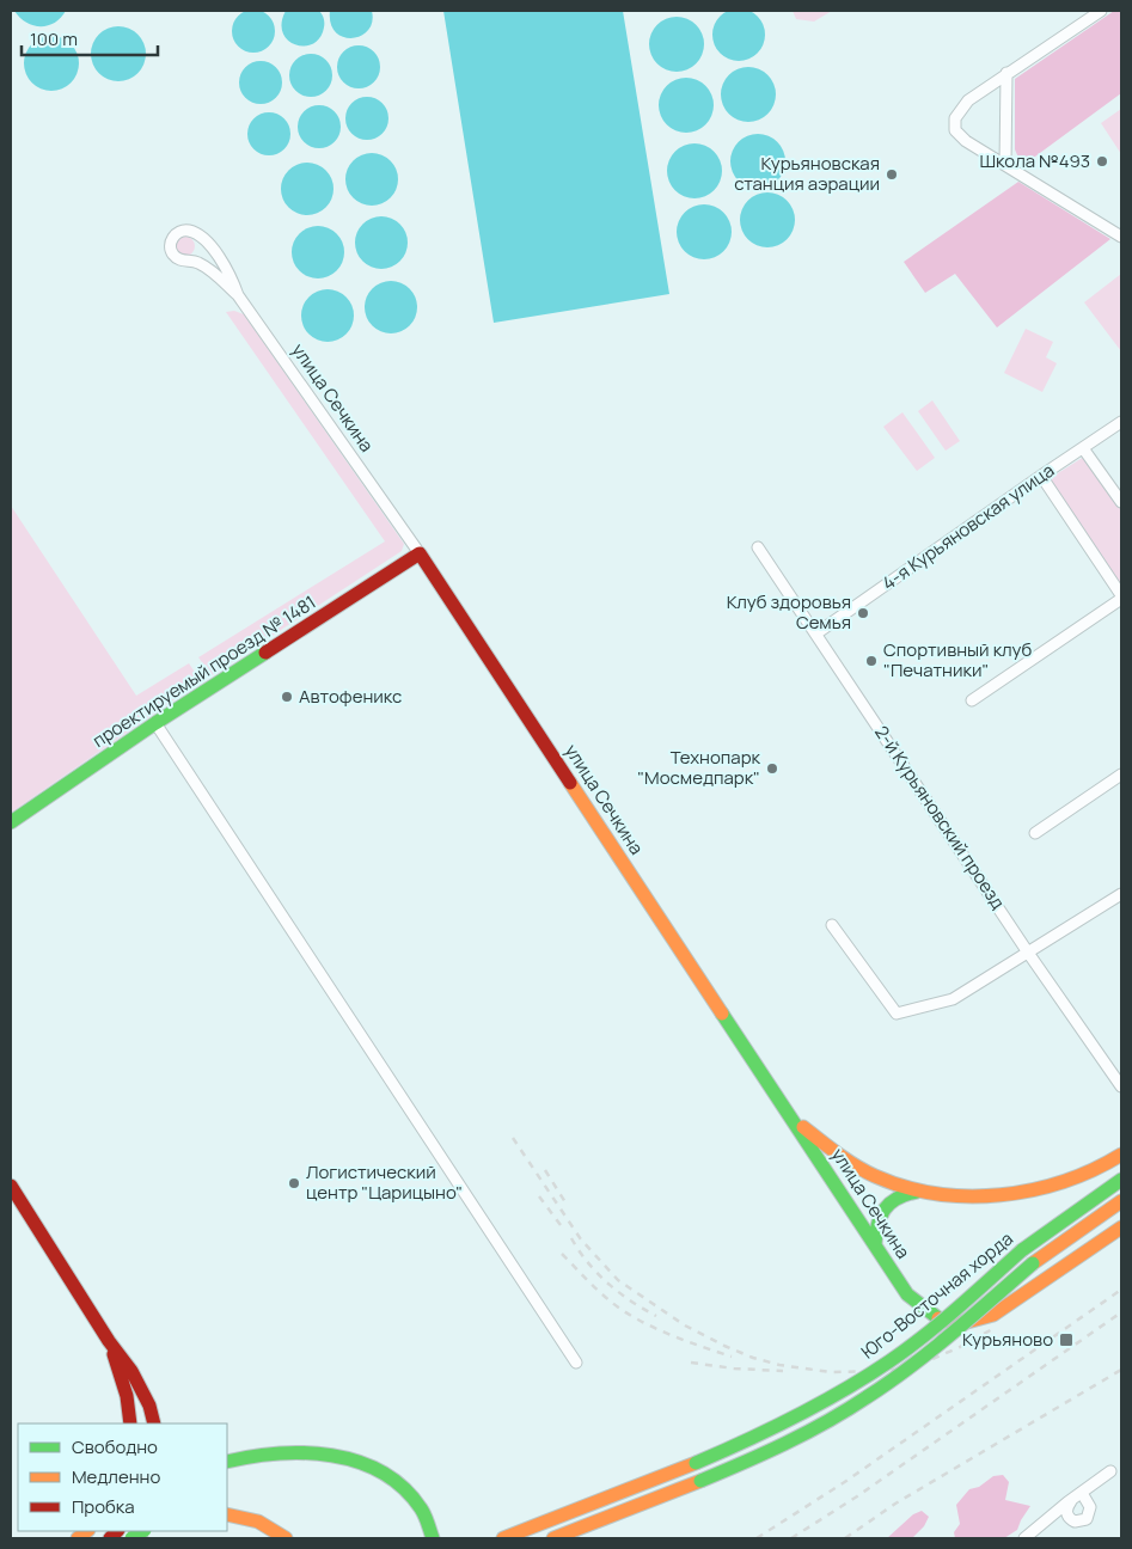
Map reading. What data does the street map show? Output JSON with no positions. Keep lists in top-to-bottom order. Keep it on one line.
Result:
{"streets":{"street":["улица Сечкина","4-я Курьяновская улица","проектируемый проезд № 1481","2-й Курьяновский проезд","Юго-Восточная хорда"]},"crossings":[["улица Сечкина","проектируемый проезд № 1481"],["4-я Курьяновская улица","2-й Курьяновский проезд"]],"places":{"other":["Школа №493","Курьяновская станция аэрации","Клуб здоровья Семья","Спортивный клуб \"Печатники\"","Автофеникс","Технопарк \"Мосмедпарк\"","Логистический центр \"Царицыно\""],"transit":["Курьяново"]},"legend":["Свободно","Медленно","Пробка"],"scale_bar":"100 m"}
